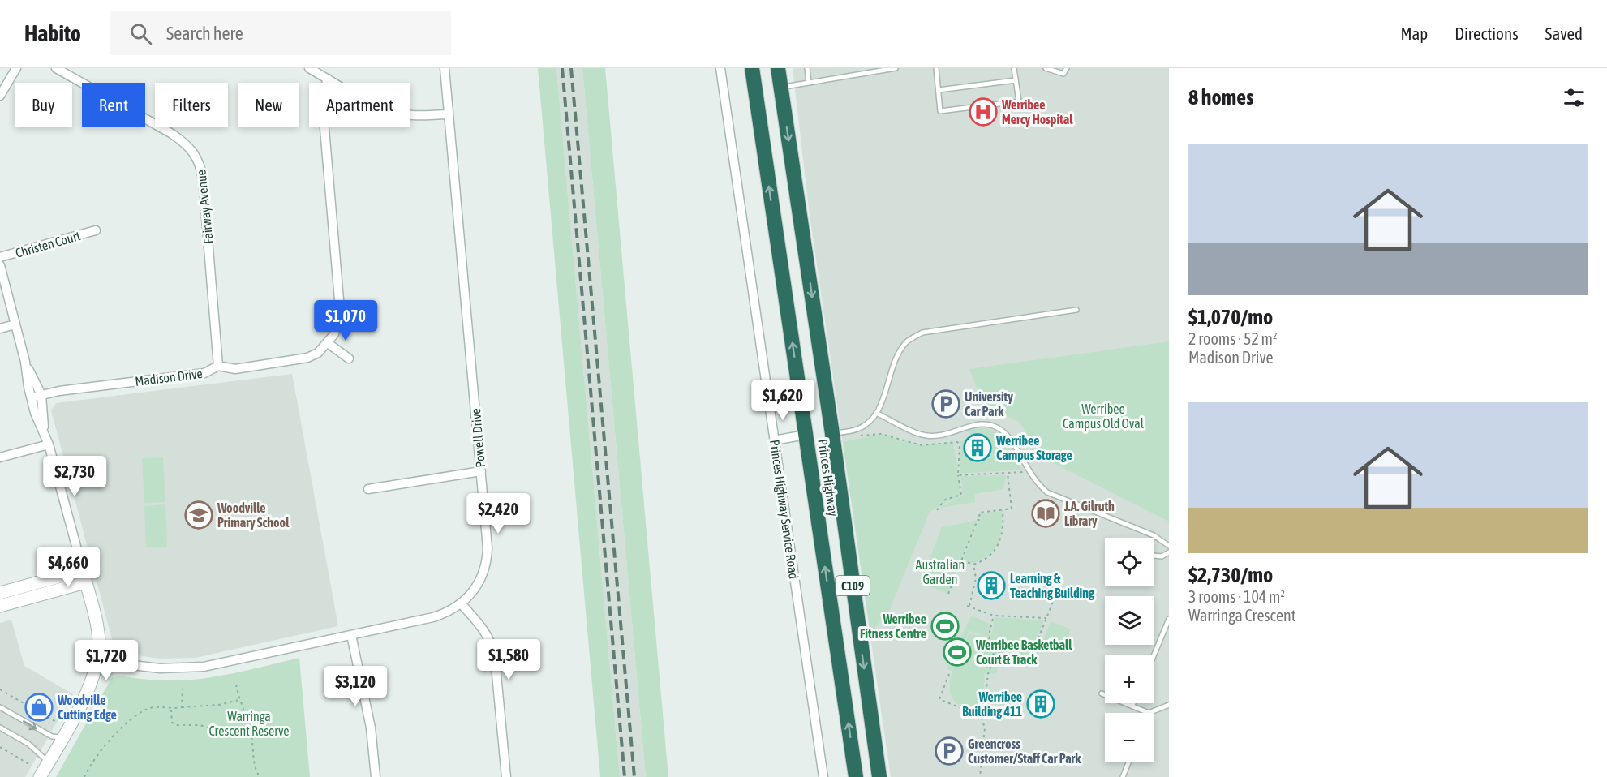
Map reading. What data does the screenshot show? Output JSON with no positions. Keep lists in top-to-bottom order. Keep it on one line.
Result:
{"streets":{"highway":["Princes Highway","C109"],"street":["Fairway Avenue","Christen Court","Madison Drive","Powell Drive","Princes Highway Service Road"]},"crossings":[["Fairway Avenue","Madison Drive"]],"parks":["Werribee Campus Old Oval","Australian Garden","Warringa Crescent Reserve"],"places":{"hospital":["Werribee Mercy Hospital"],"parking":["University Car Park","Greencross Customer/Staff Car Park"],"building":["Werribee Campus Storage","Learning & Teaching Building","Werribee Building 411"],"library":["J.A. Gilruth Library"],"school or university":["Woodville Primary School"],"sports":["Werribee Fitness Centre","Werribee Basketball Court & Track"],"shop":["Woodville Cutting Edge"]},"page":{"header":"Habito","search":"Search here","nav":["Map","Directions","Saved"],"heading":"8 homes","chip":["Buy","Rent","Filters","New","Apartment"],"list":[{"name":"$1,070/mo","note":"2 rooms · 52 m² · Madison Drive"},{"name":"$2,730/mo","note":"3 rooms · 104 m² · Warringa Crescent"}],"price":["$1,070","$1,620","$2,730","$2,420","$4,660","$1,580","$1,720","$3,120"],"map_buttons":["+","−"]}}
